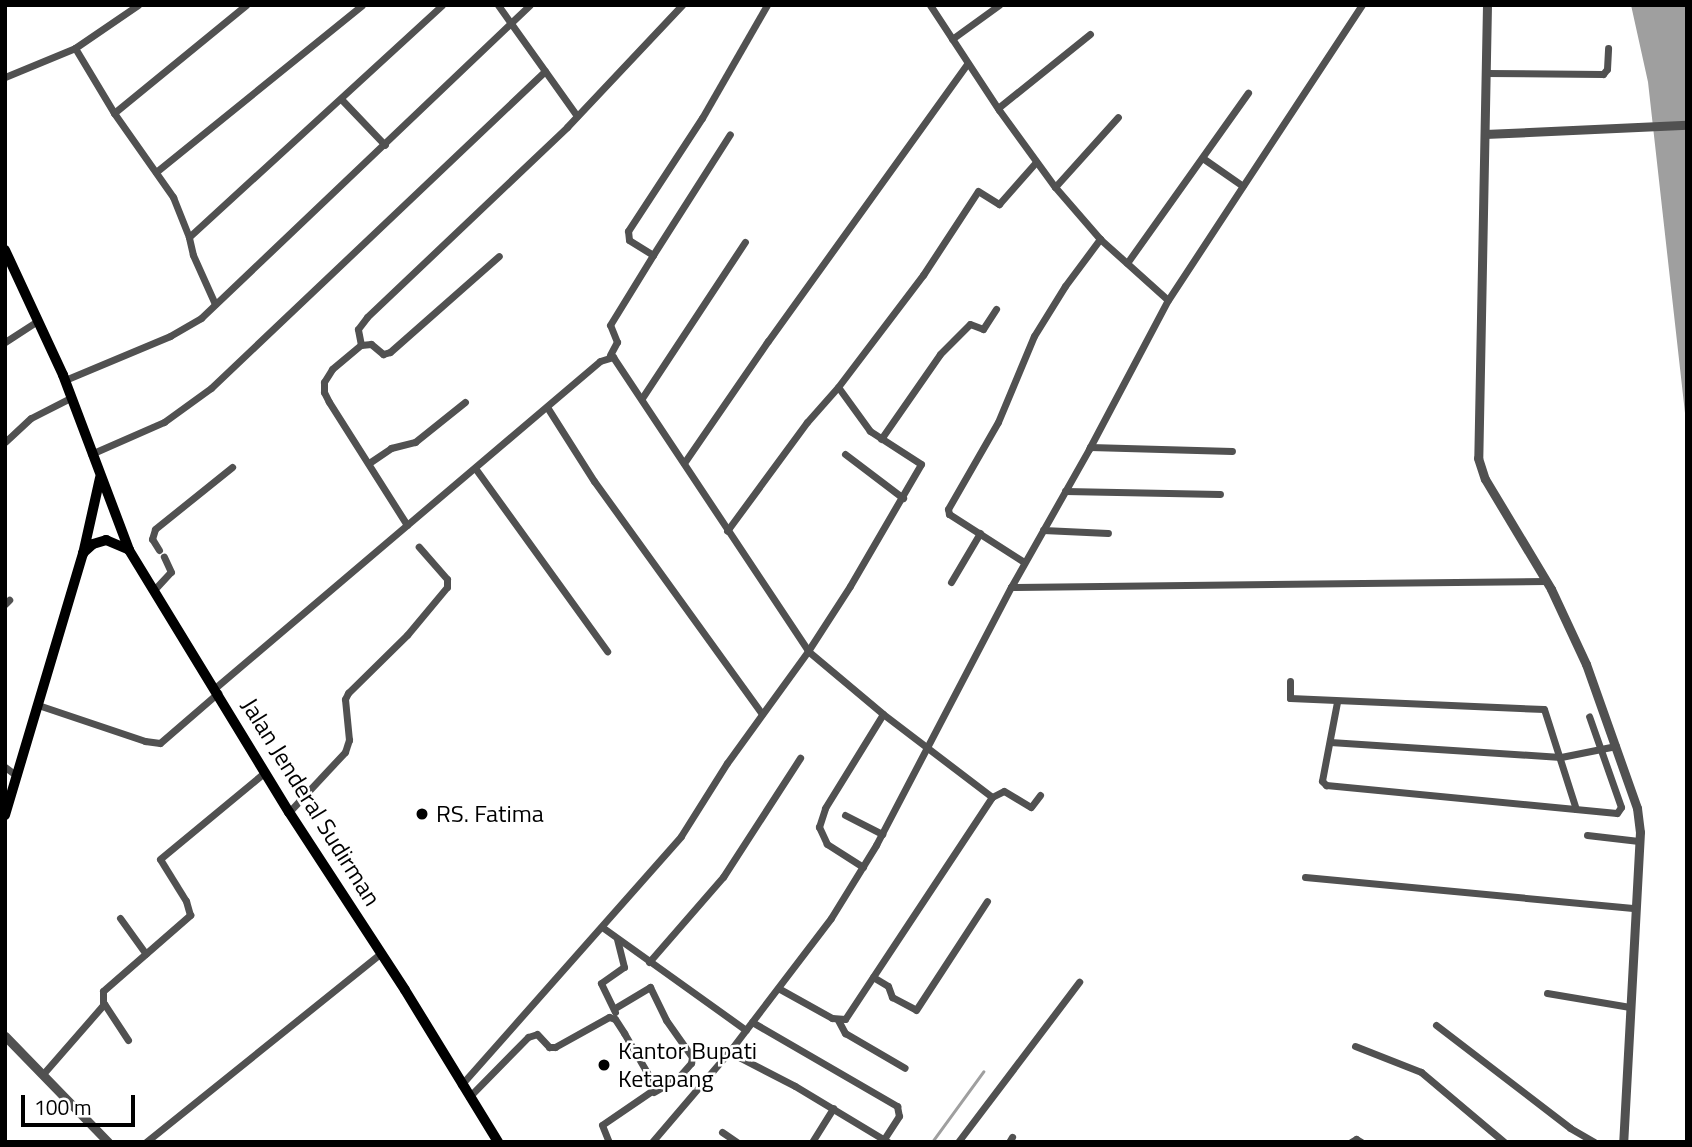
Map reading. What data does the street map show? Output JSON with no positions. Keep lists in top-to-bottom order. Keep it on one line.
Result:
{"streets":{"main road":["Jalan Jenderal Sudirman"]},"places":["RS. Fatima","Kantor Bupati Ketapang"],"scale_bar":"100 m"}
